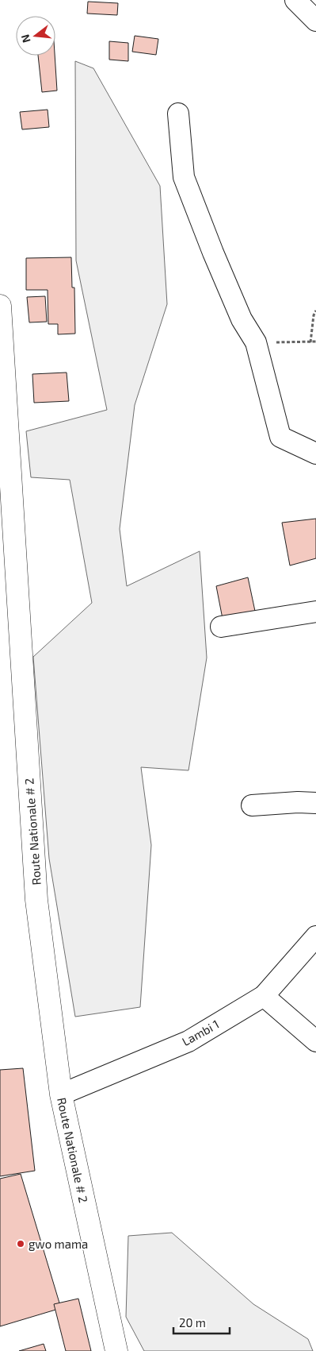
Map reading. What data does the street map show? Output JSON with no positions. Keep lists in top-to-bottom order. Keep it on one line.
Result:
{"streets":{"main road":["Route Nationale # 2"],"street":["Lambi 1"]},"crossings":[["Route Nationale # 2","Lambi 1"]],"places":["gwo mama"],"scale_bar":"20 m","north":"left"}
